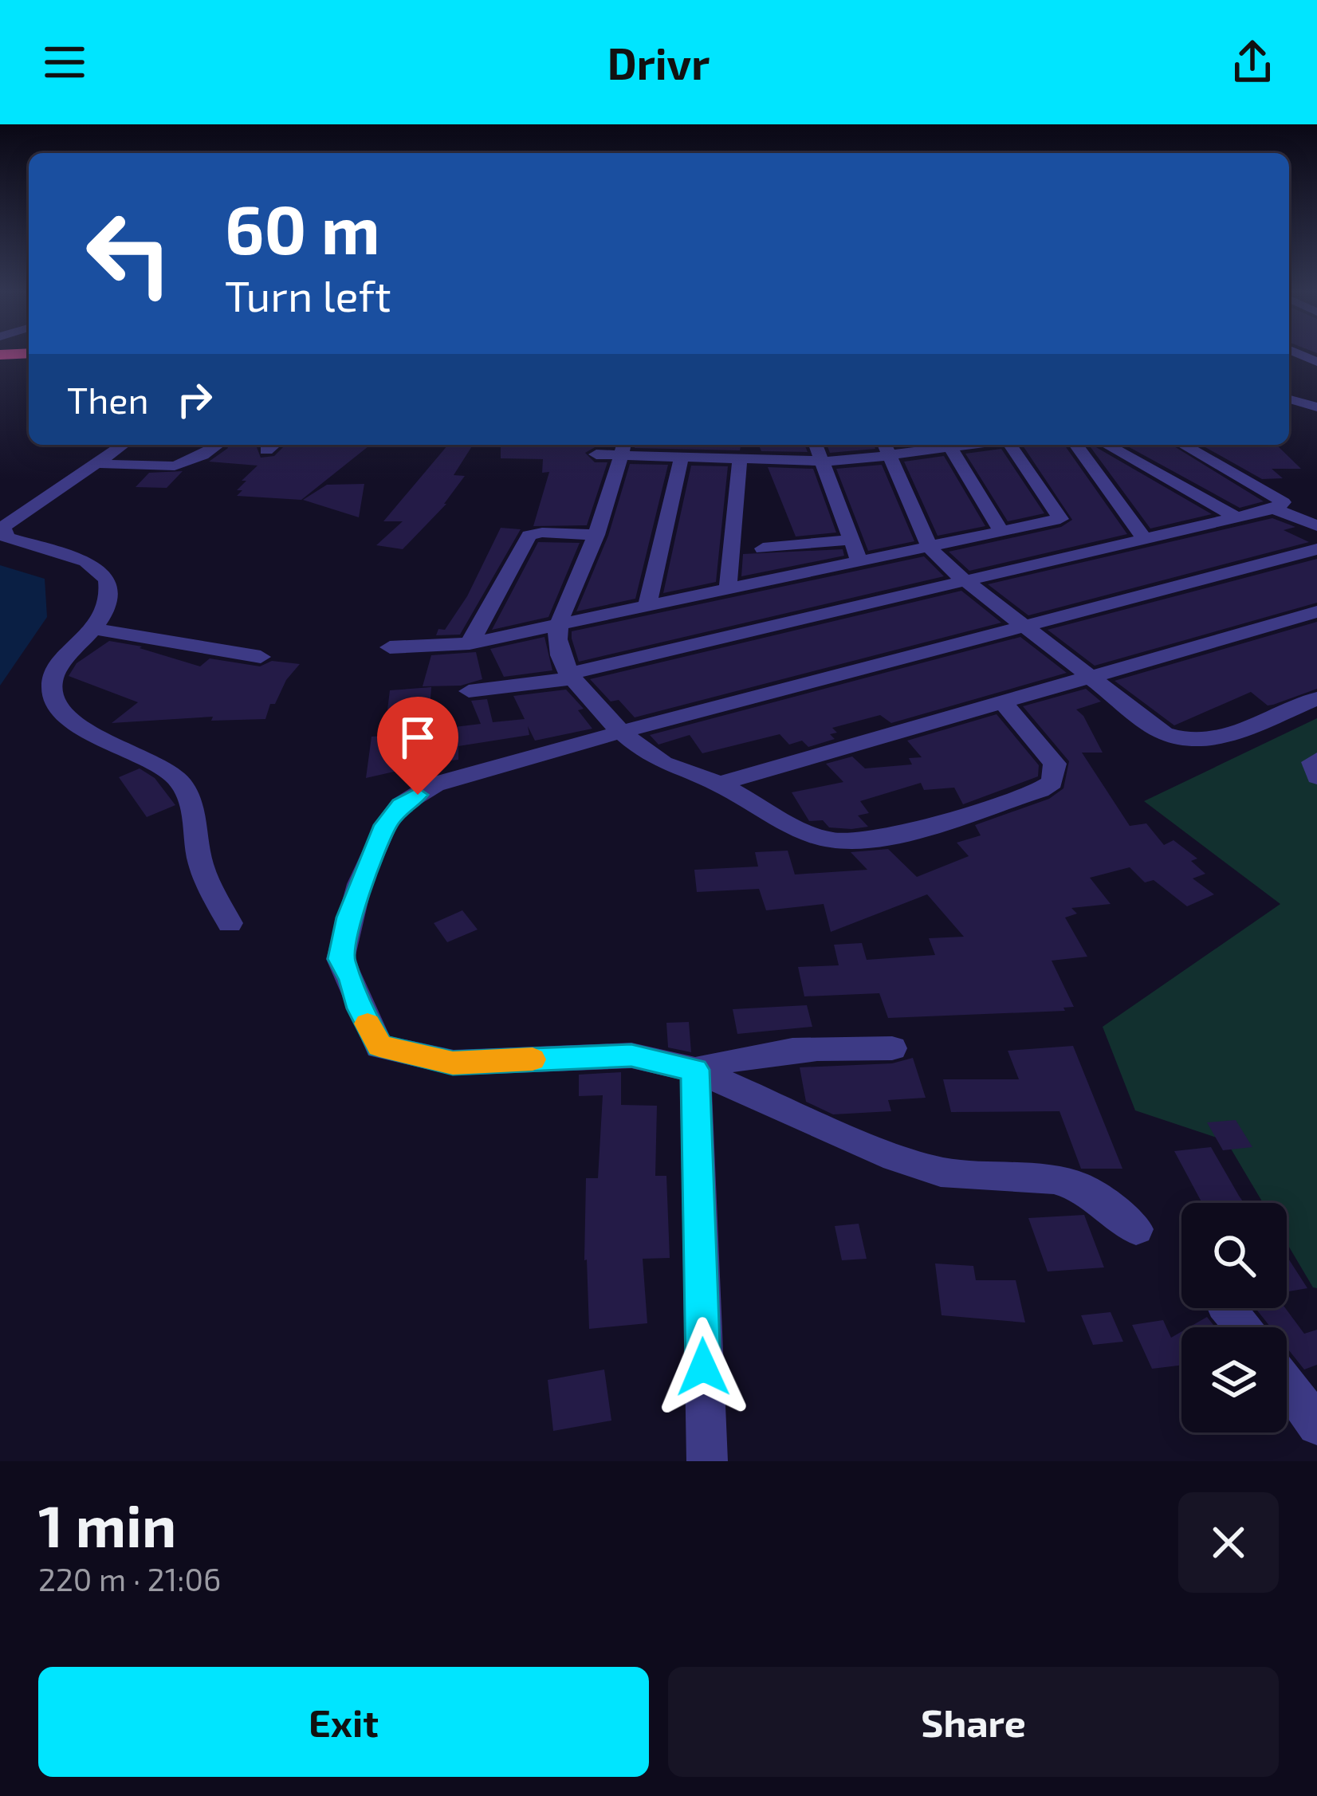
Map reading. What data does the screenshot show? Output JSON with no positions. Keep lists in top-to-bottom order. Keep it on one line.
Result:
{"page":{"header":"Drivr","turn":["60 m","Turn left"],"then":"Then","heading":["1 min","220 m · 21:06"],"buttons":["Exit","Share"]}}
